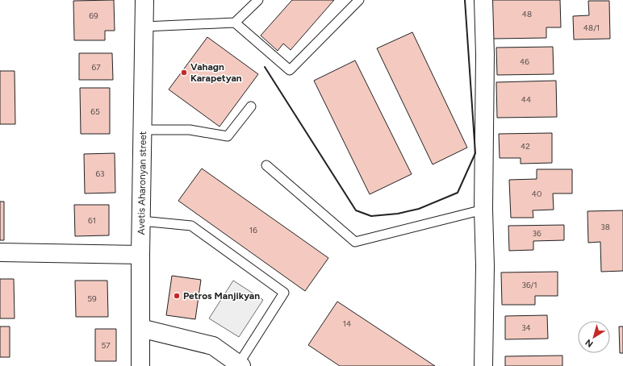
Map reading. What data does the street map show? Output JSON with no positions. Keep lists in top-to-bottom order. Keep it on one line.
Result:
{"streets":{"street":["Avetis Aharonyan street"]},"places":["Vahagn Karapetyan","Petros Manjikyan"],"house_numbers":["48","69","48/1","46","67","44","65","42","63","40","61","38","16","36","36/1","59","14","34","57"],"north":"bottom left"}
